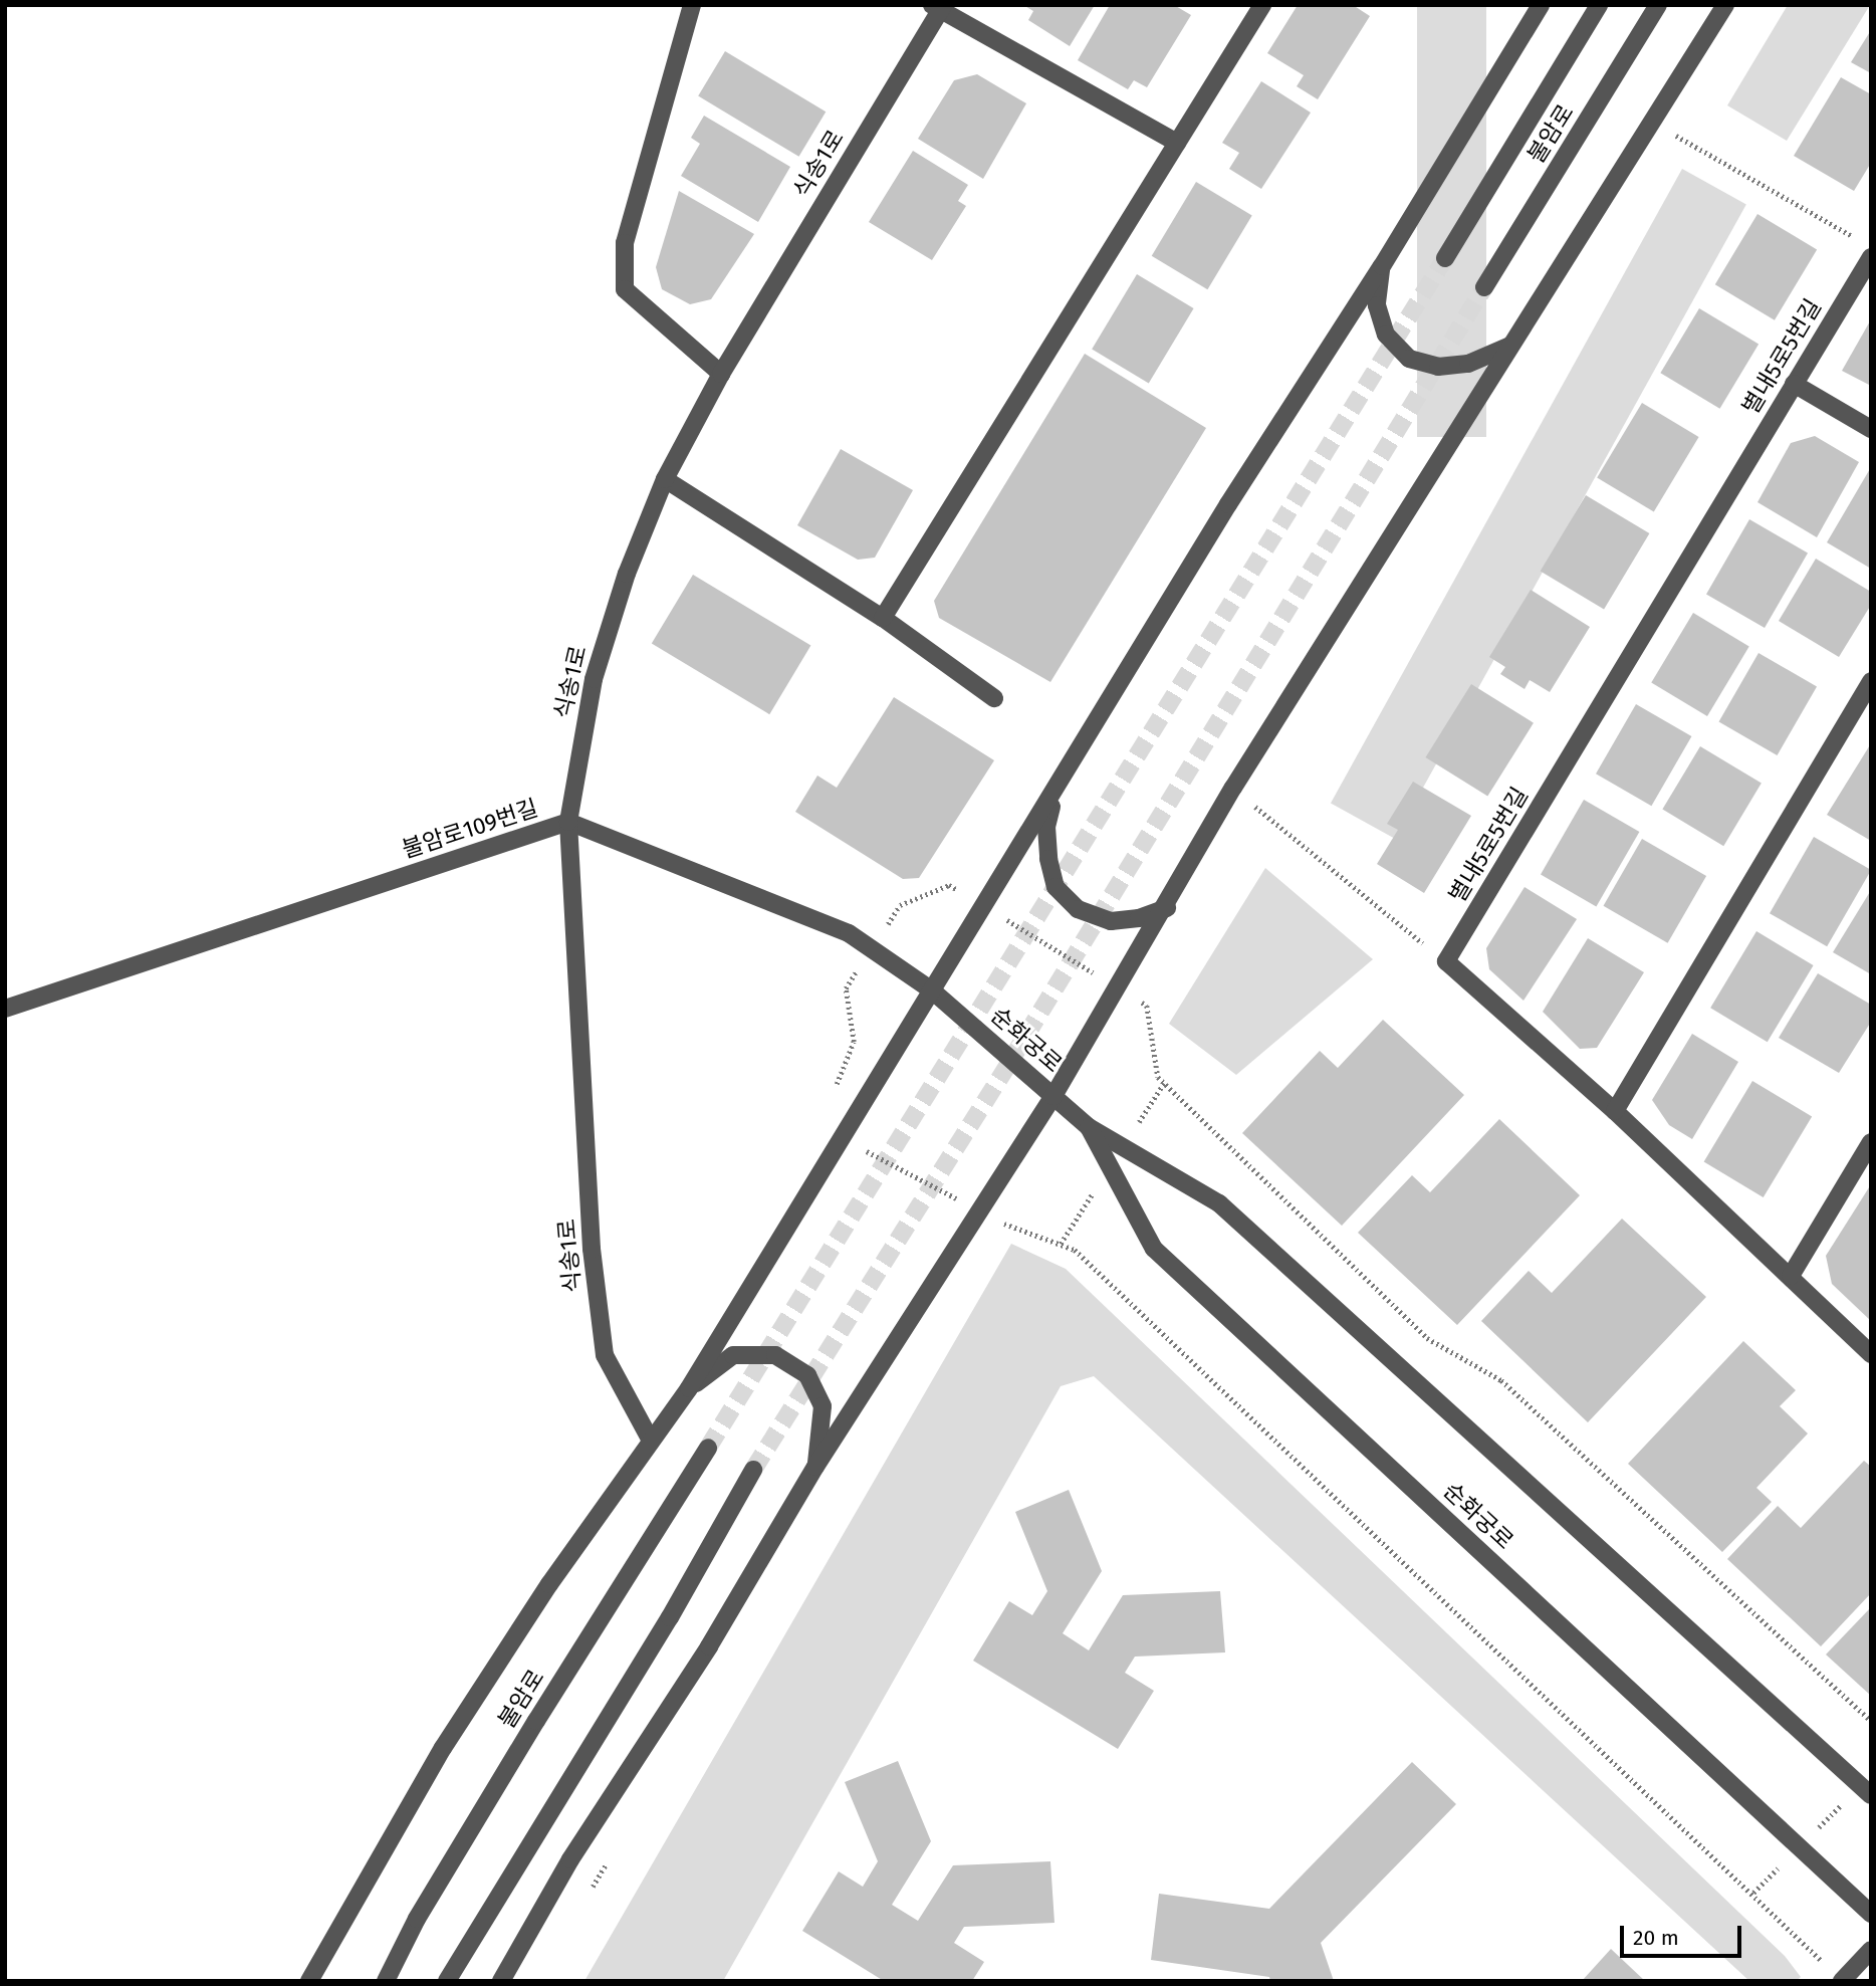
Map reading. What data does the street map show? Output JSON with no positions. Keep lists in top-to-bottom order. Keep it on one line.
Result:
{"streets":{"street":["불암로","식송1로","별내5로5번길","불암로109번길","순화궁로"]},"crossings":[["식송1로","불암로109번길"],["불암로109번길","순화궁로"]],"scale_bar":"20 m"}
